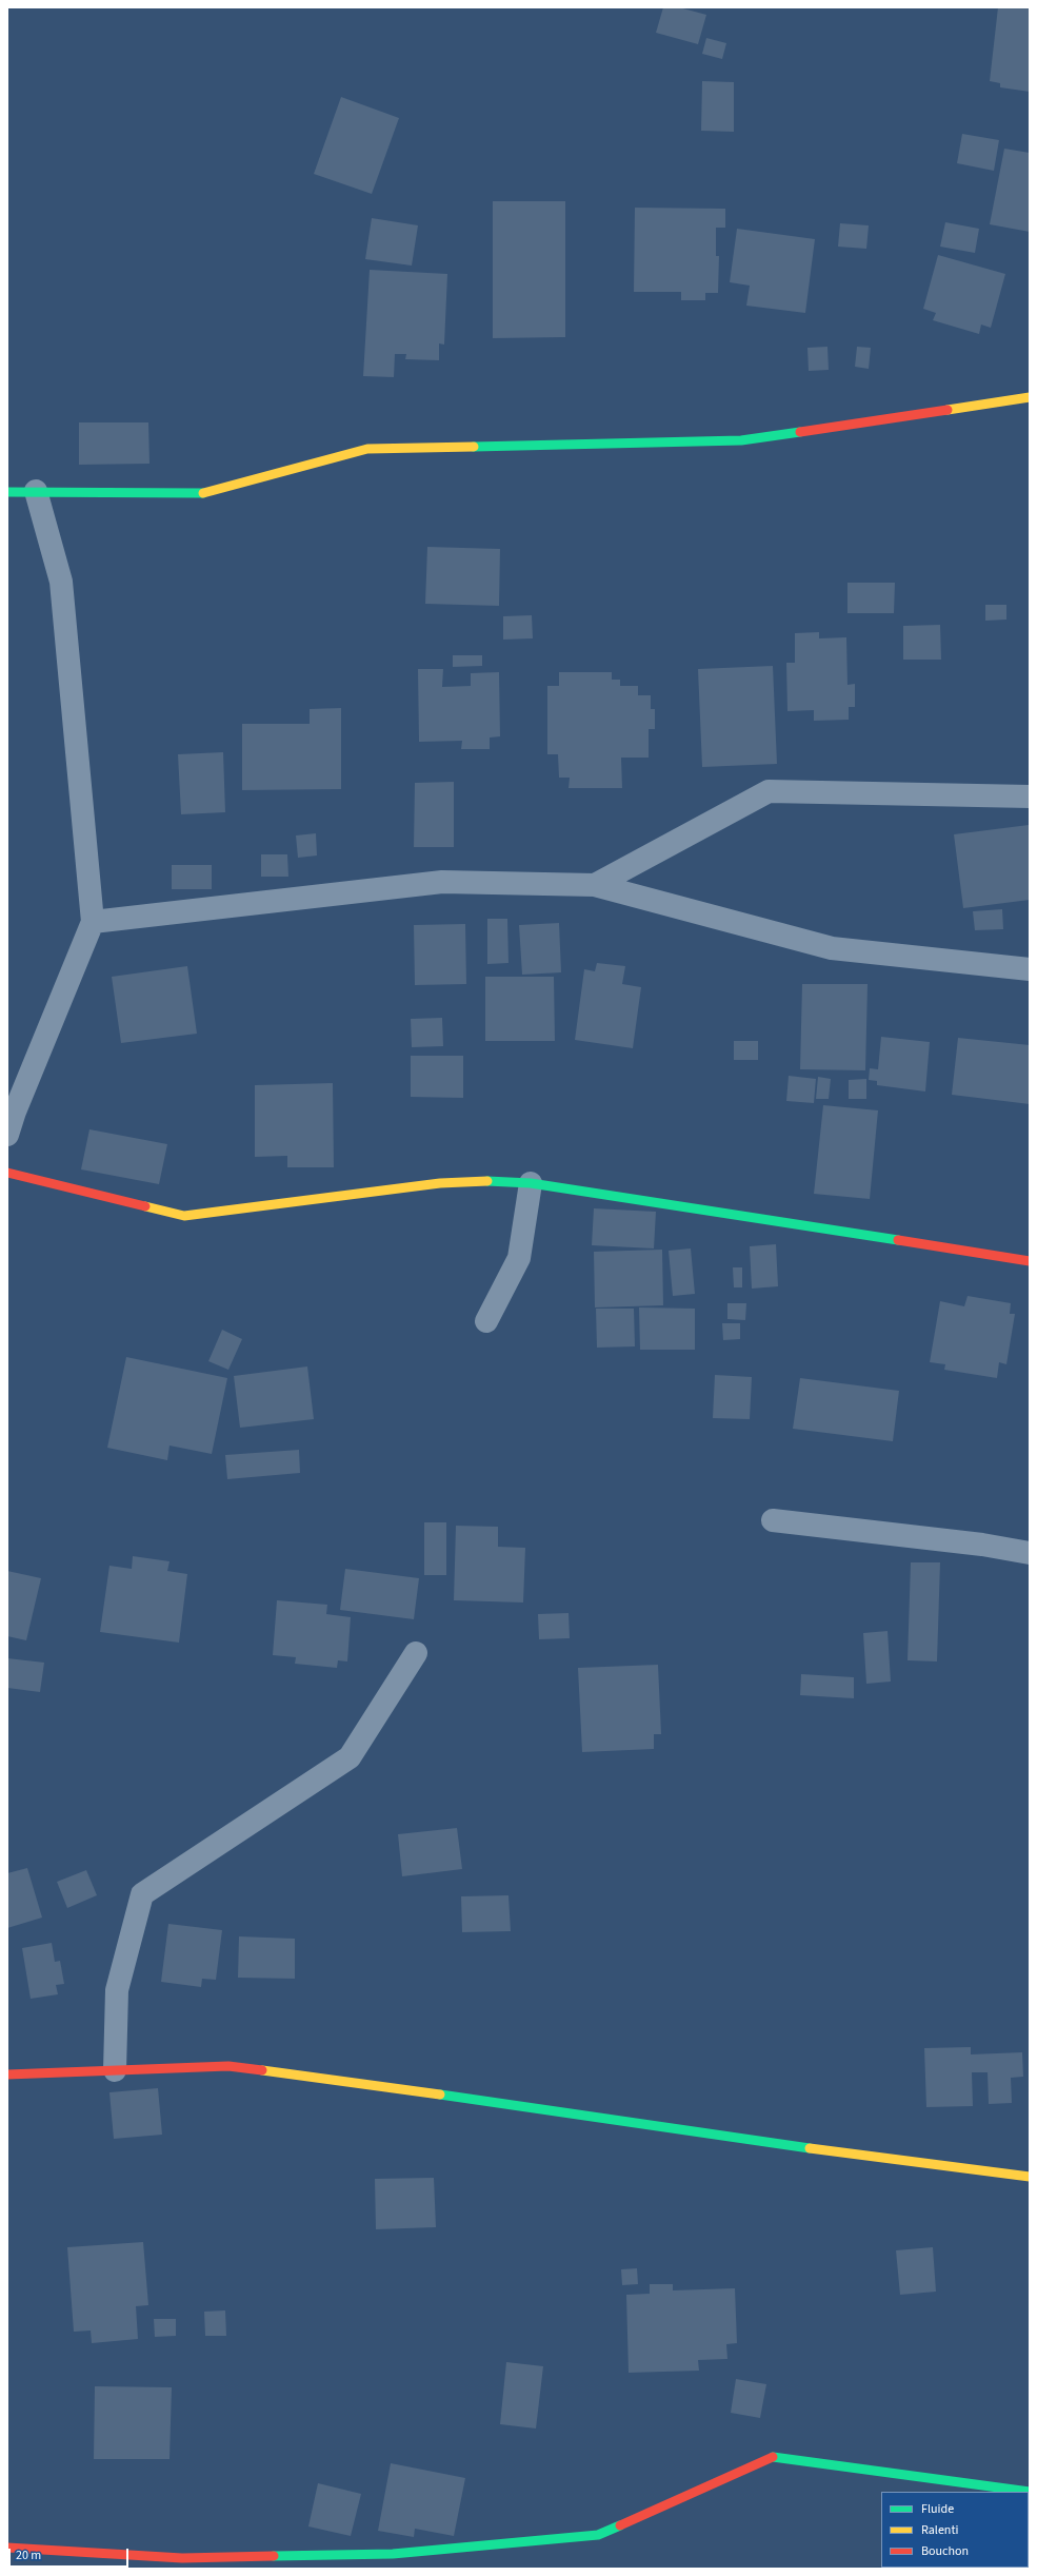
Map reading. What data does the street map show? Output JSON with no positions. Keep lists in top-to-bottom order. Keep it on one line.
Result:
{"legend":["Fluide","Ralenti","Bouchon"],"scale_bar":"20 m"}
